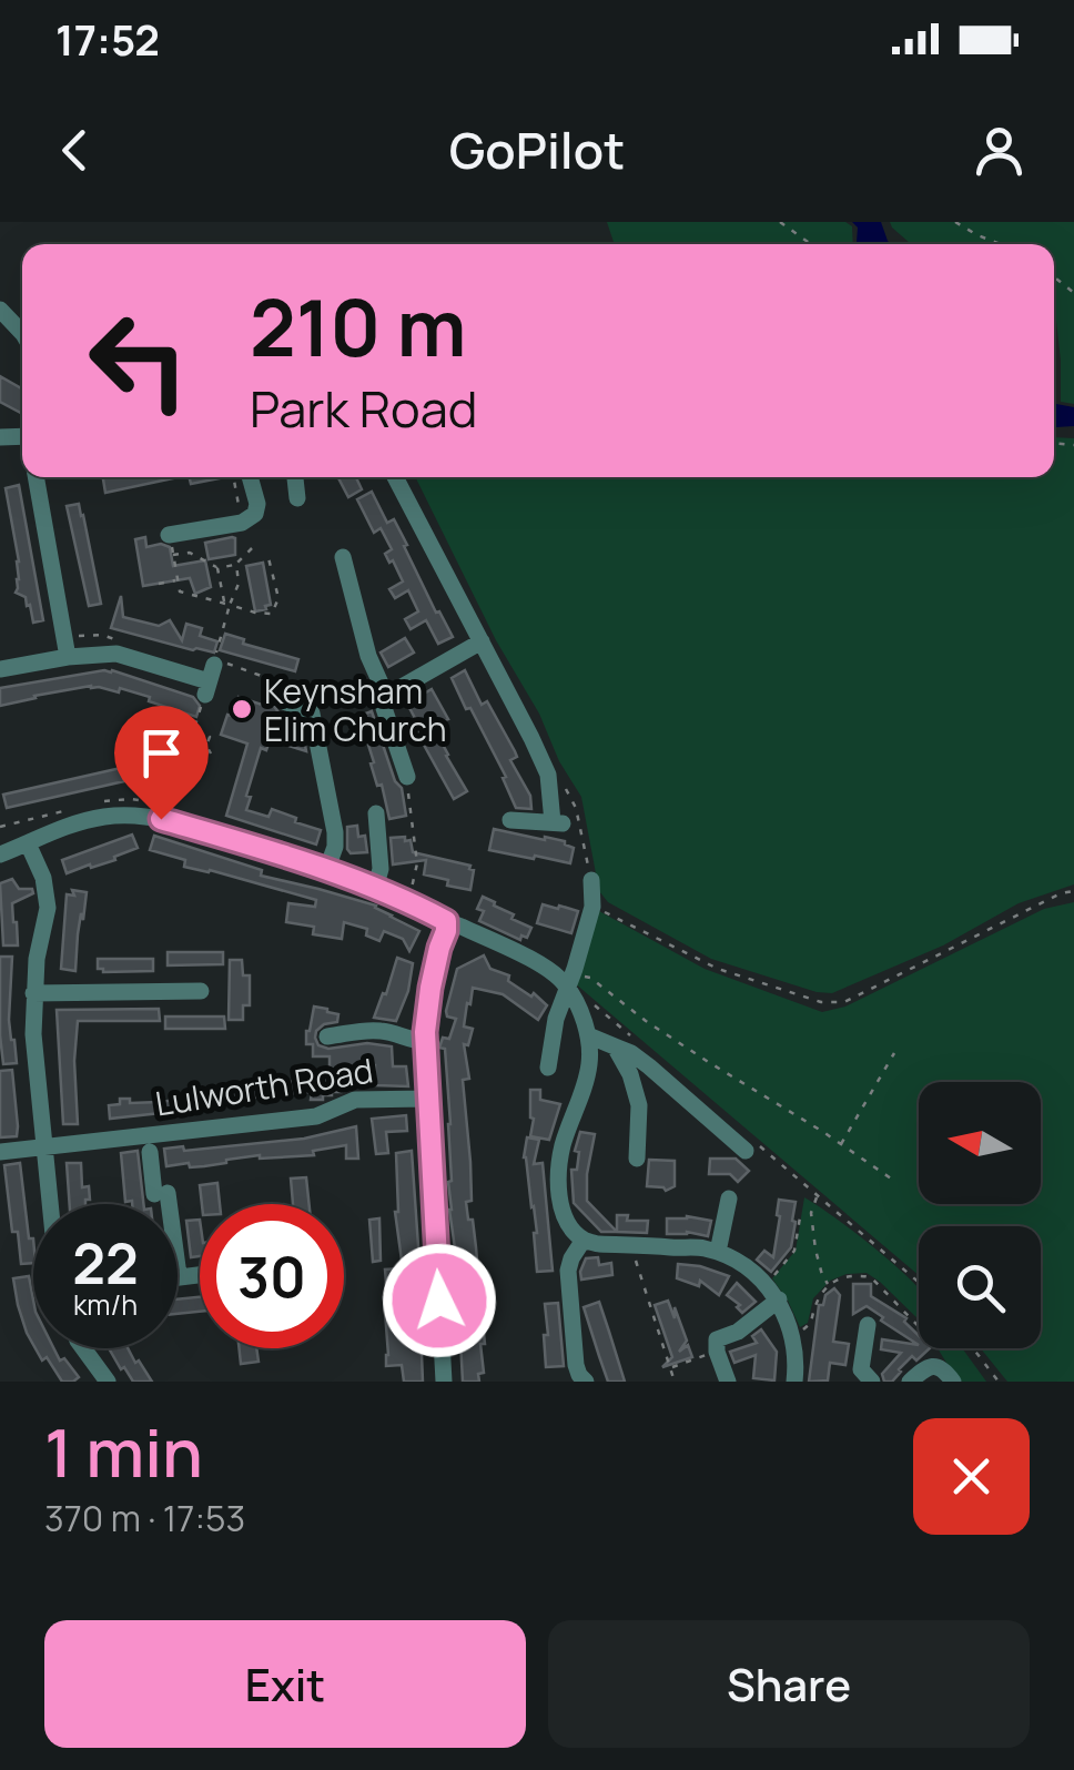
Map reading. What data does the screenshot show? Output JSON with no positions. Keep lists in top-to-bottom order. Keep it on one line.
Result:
{"streets":{"street":["Lulworth Road"]},"places":["Keynsham Elim Church"],"north":"left","page":{"status":"17:52","header":"GoPilot","turn":["210 m","Park Road"],"speed":"22 km/h","limit":"30","heading":["1 min","370 m · 17:53"],"buttons":["Exit","Share"]}}
